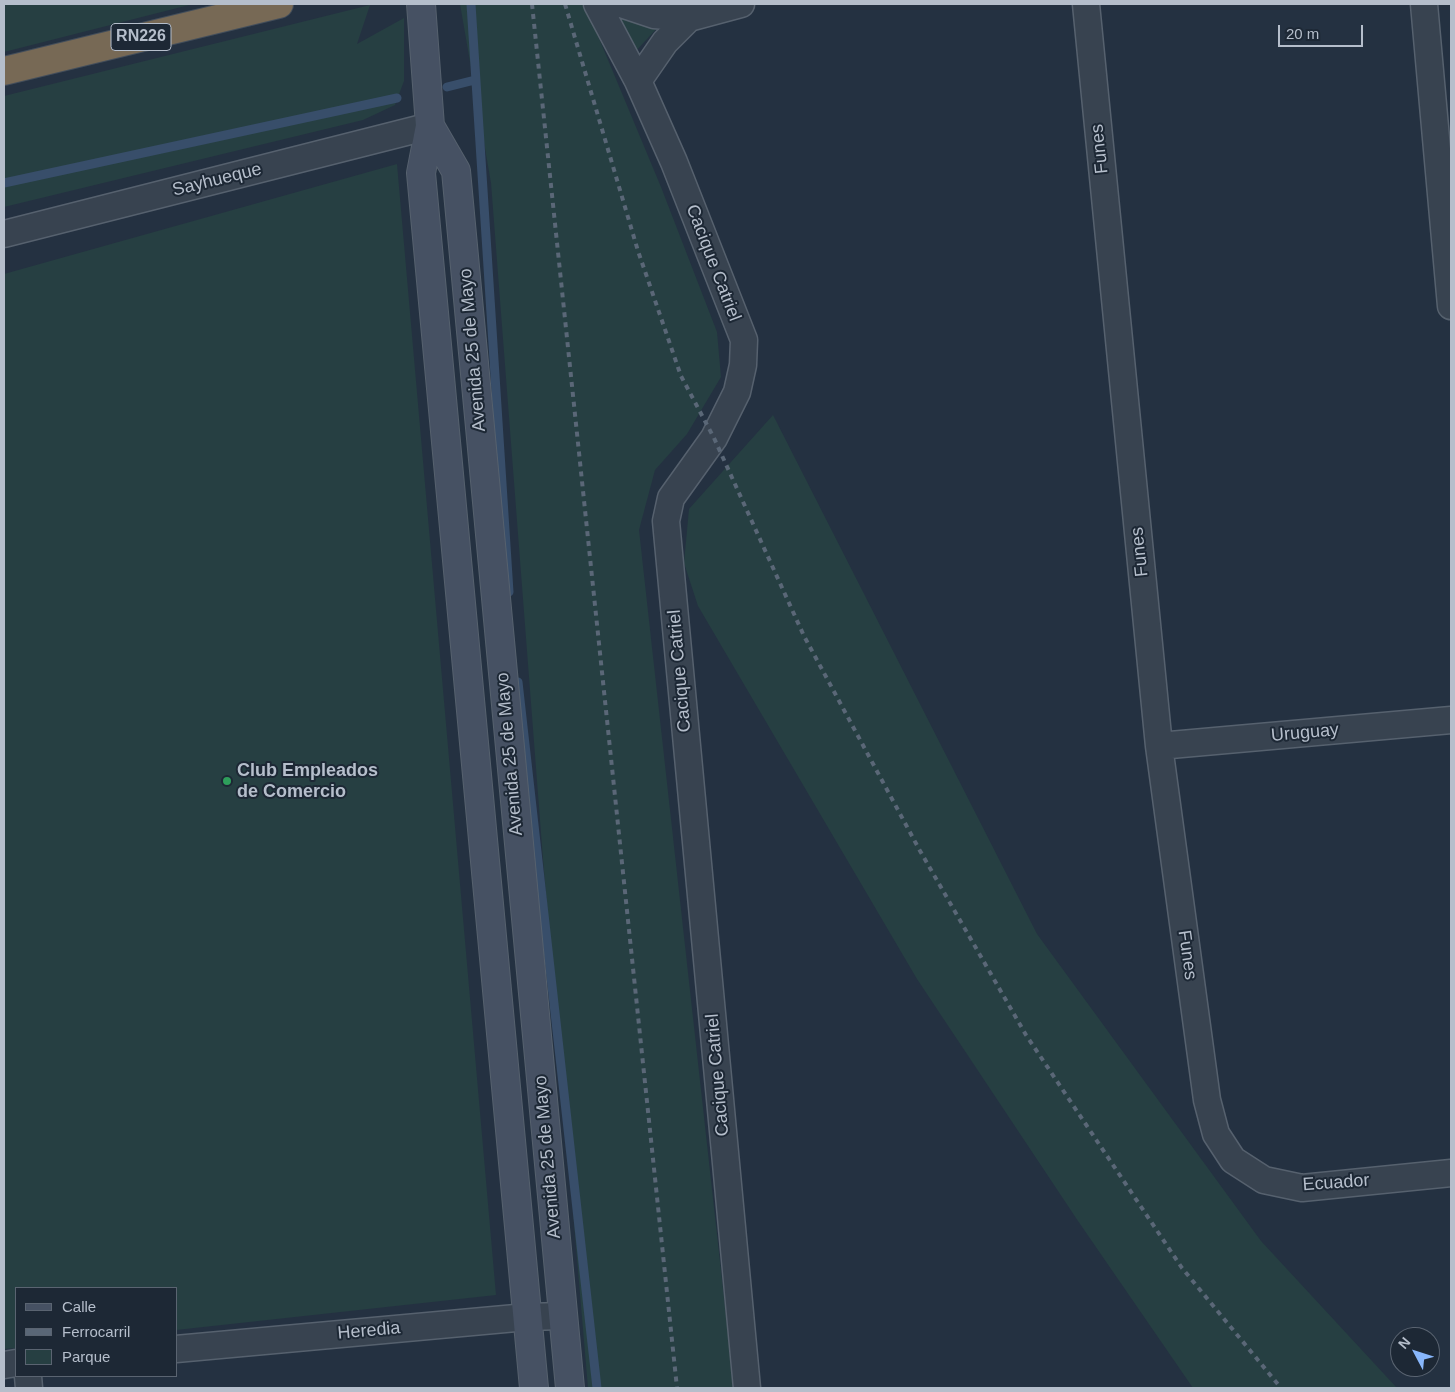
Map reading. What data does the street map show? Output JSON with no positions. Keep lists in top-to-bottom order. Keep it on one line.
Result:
{"streets":{"highway":["RN226"],"street":["Funes","Sayhueque","Cacique Catriel","Avenida 25 de Mayo","Uruguay","Ecuador","Heredia"]},"crossings":[["Funes","Uruguay"],["Funes","Ecuador"],["Sayhueque","Avenida 25 de Mayo"],["Avenida 25 de Mayo","Heredia"]],"places":["Club Empleados de Comercio"],"legend":["Calle","Ferrocarril","Parque"],"scale_bar":"20 m","north":"top left"}
